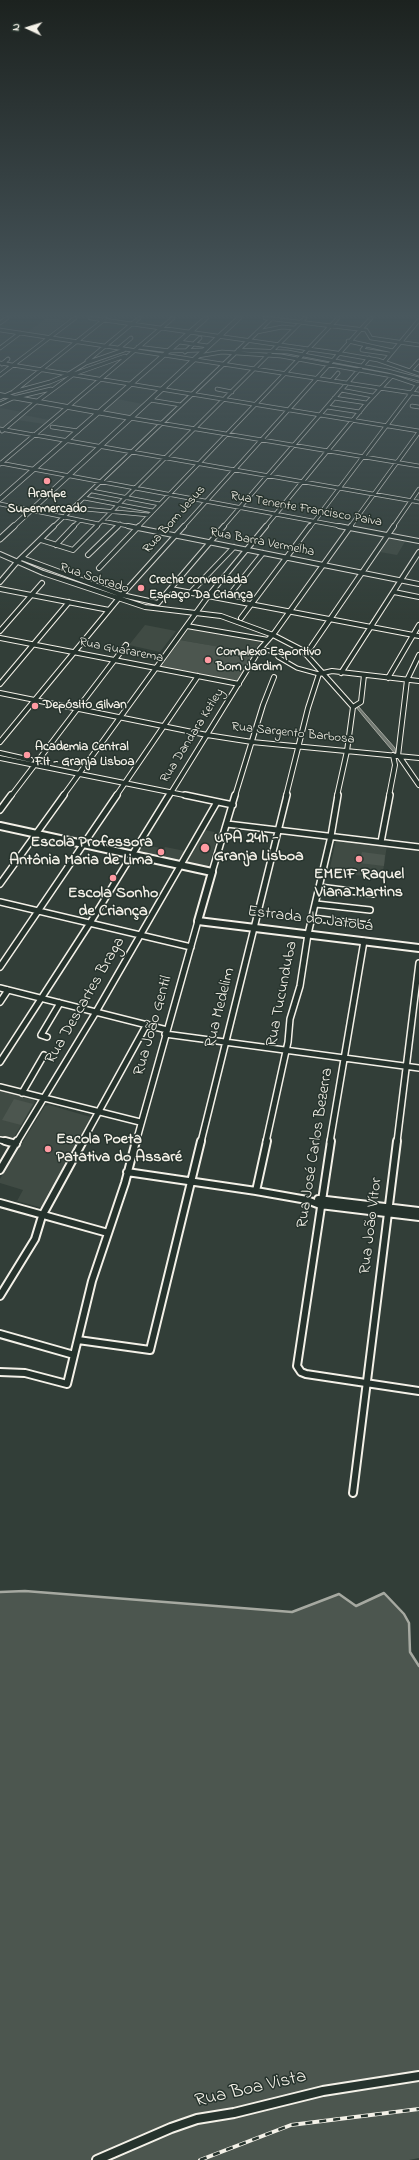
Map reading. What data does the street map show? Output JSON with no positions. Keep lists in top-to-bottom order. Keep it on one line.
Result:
{"streets":{"street":["Rua Tenente Francisco Paiva","Rua Bom Jesus","Rua Barra Vermelha","Rua Sobrado","Rua Guararema","Rua Sargento Barbosa","Rua Dandara Ketley","Estrada do Jatobá","Rua Tucunduba","Rua Descartes Braga","Rua Medelim","Rua João Gentil","Rua José Carlos Bezerra","Rua João Vítor","Rua Boa Vista"]},"crossings":[["Rua Tenente Francisco Paiva","Rua Bom Jesus"],["Rua Tenente Francisco Paiva","Rua Dandara Ketley"],["Rua Bom Jesus","Rua Barra Vermelha"],["Rua Bom Jesus","Rua Sobrado"],["Rua Bom Jesus","Rua Guararema"],["Rua Bom Jesus","Rua Sargento Barbosa"],["Rua Barra Vermelha","Rua Dandara Ketley"],["Rua Sobrado","Rua Dandara Ketley"],["Rua Sobrado","Rua Tucunduba"],["Rua Sobrado","Rua Medelim"],["Rua Guararema","Rua Dandara Ketley"],["Rua Sargento Barbosa","Rua Dandara Ketley"],["Rua Sargento Barbosa","Rua Tucunduba"],["Rua Sargento Barbosa","Rua Medelim"],["Rua Sargento Barbosa","Rua João Gentil"],["Estrada do Jatobá","Rua Tucunduba"],["Estrada do Jatobá","Rua Medelim"],["Estrada do Jatobá","Rua João Gentil"],["Estrada do Jatobá","Rua José Carlos Bezerra"],["Rua Medelim","Rua João Gentil"],["Rua José Carlos Bezerra","Rua João Vítor"]],"places":["Araripe Supermercado","Creche conveniada Espaço Da Criança","Complexo Esportivo Bom Jardim","Depósito Gilvan","Academia Central Fit - Granja Lisboa","UPA 24h - Granja Lisboa","Escola Professora Antônia Maria de Lima","EMEIF Raquel Viana Martins","Escola Sonho de Criança","Escola Poeta Patativa do Assaré"],"north":"left"}
